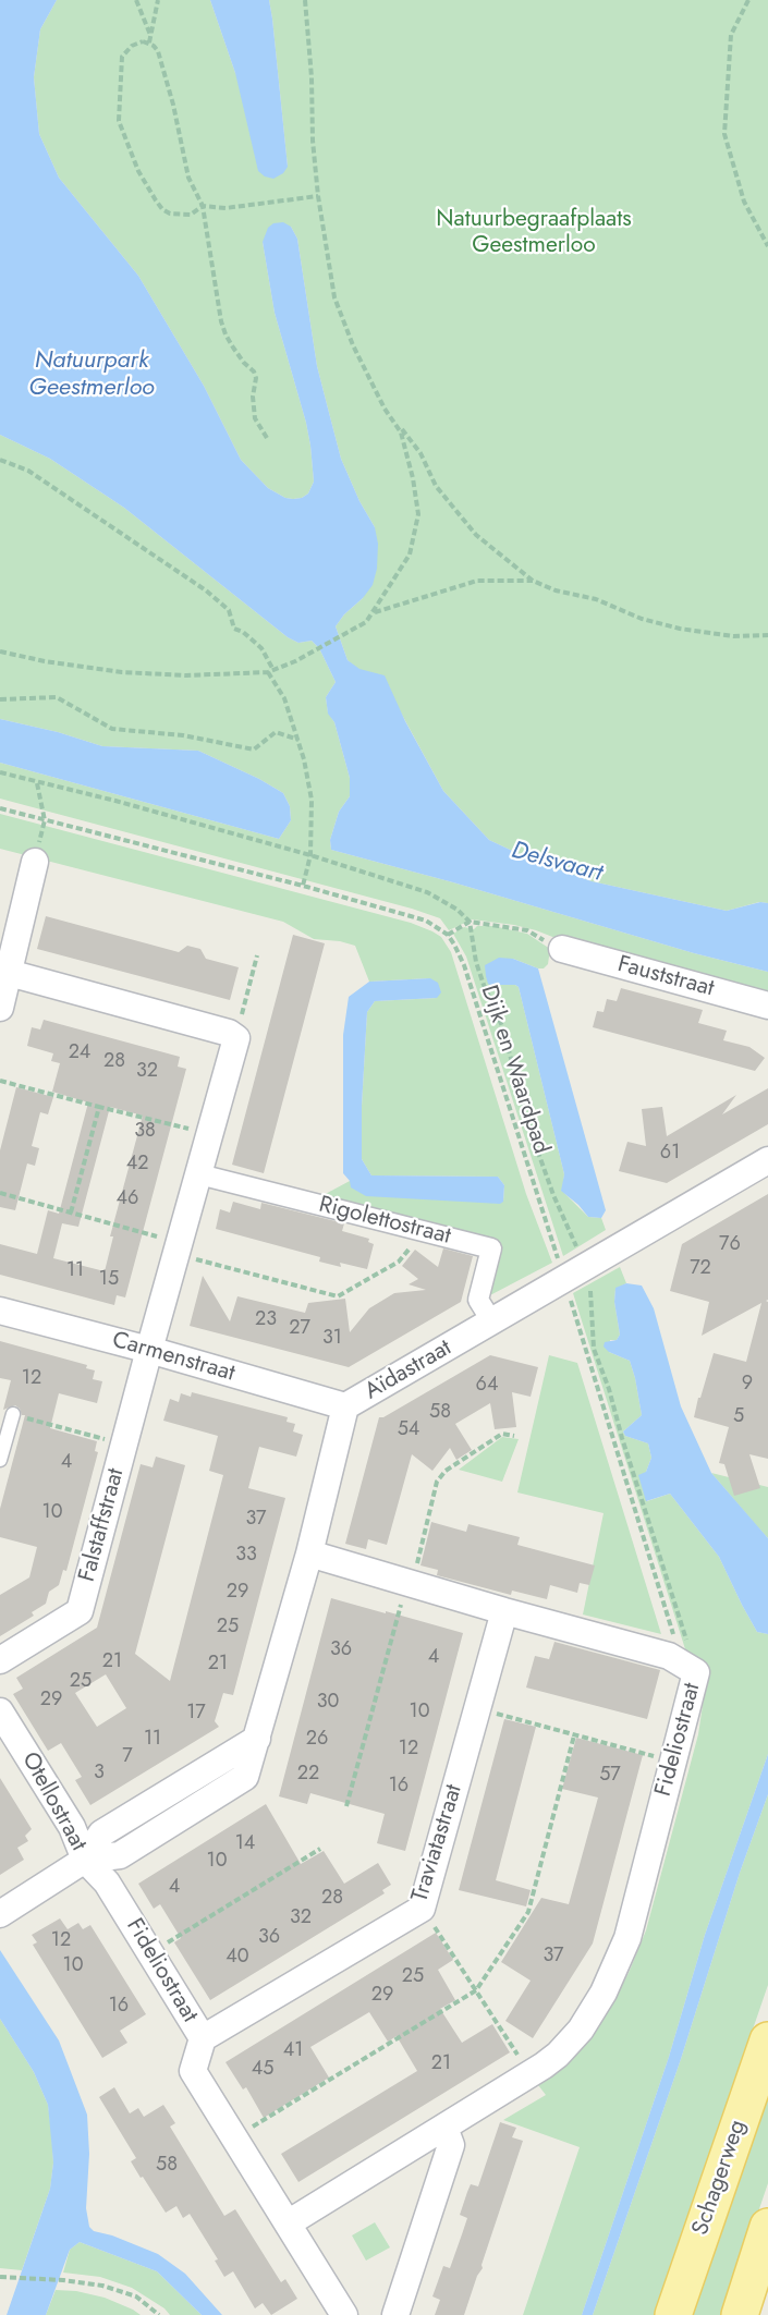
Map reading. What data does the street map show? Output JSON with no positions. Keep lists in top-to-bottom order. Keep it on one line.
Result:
{"streets":{"main road":["Schagerweg"],"street":["Fauststraat","Rigolettostraat","Carmenstraat","Aïdastraat","Falstaffstraat","Fideliostraat","Otellostraat","Traviatastraat"],"path":["Dijk en Waardpad"]},"crossings":[["Dijk en Waardpad","Aïdastraat"],["Dijk en Waardpad","Fideliostraat"],["Rigolettostraat","Aïdastraat"],["Carmenstraat","Aïdastraat"],["Carmenstraat","Falstaffstraat"],["Aïdastraat","Fideliostraat"],["Aïdastraat","Otellostraat"],["Fideliostraat","Otellostraat"],["Fideliostraat","Traviatastraat"]],"water":["Natuurpark Geestmerloo","Delsvaart"],"parks":["Natuurbegraafplaats Geestmerloo"],"house_numbers":["24","28","32","38","61","42","46","76","72","11","15","23","27","31","12","9","64","58","5","54","4","10","37","33","29","25","36","4","21","21","25","29","30","10","17","11","26","12","7","3","22","57","16","14","10","4","28","32","36","12","37","40","10","25","29","16","41","21","45","58"]}
